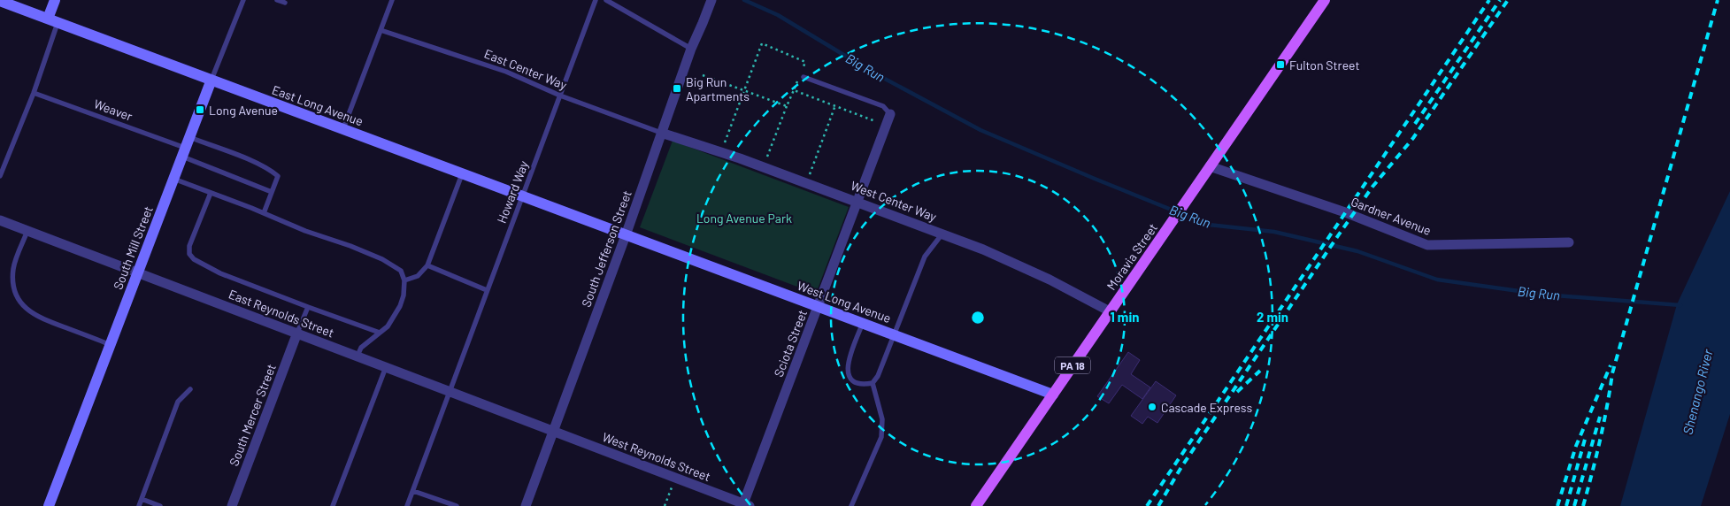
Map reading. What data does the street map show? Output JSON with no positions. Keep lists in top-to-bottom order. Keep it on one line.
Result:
{"streets":{"main road":["Moravia Street","PA 18"],"street":["East Long Avenue","West Center Way","Gardner Avenue","South Mill Street","South Jefferson Street","West Long Avenue","East Reynolds Street","Sciota Street","South Mercer Street","West Reynolds Street"],"lane":["East Center Way","Weaver","Howard Way"]},"crossings":[["East Center Way","Howard Way"],["East Center Way","West Center Way"],["East Center Way","South Jefferson Street"],["East Long Avenue","Howard Way"],["East Long Avenue","South Mill Street"],["East Long Avenue","South Jefferson Street"],["East Long Avenue","West Long Avenue"],["Weaver","South Mill Street"],["Howard Way","East Reynolds Street"],["West Center Way","South Jefferson Street"],["West Center Way","Moravia Street"],["West Center Way","Sciota Street"],["Gardner Avenue","Moravia Street"],["South Mill Street","East Reynolds Street"],["South Jefferson Street","West Long Avenue"],["South Jefferson Street","East Reynolds Street"],["South Jefferson Street","West Reynolds Street"],["Moravia Street","West Long Avenue"],["West Long Avenue","Sciota Street"],["East Reynolds Street","South Mercer Street"],["East Reynolds Street","West Reynolds Street"],["Sciota Street","West Reynolds Street"]],"water":["Big Run","Shenango River"],"parks":["Long Avenue Park"],"places":{"transit":["Fulton Street","Big Run Apartments","Long Avenue"],"other":["Cascade Express"]},"rings":["1 min","2 min"]}
